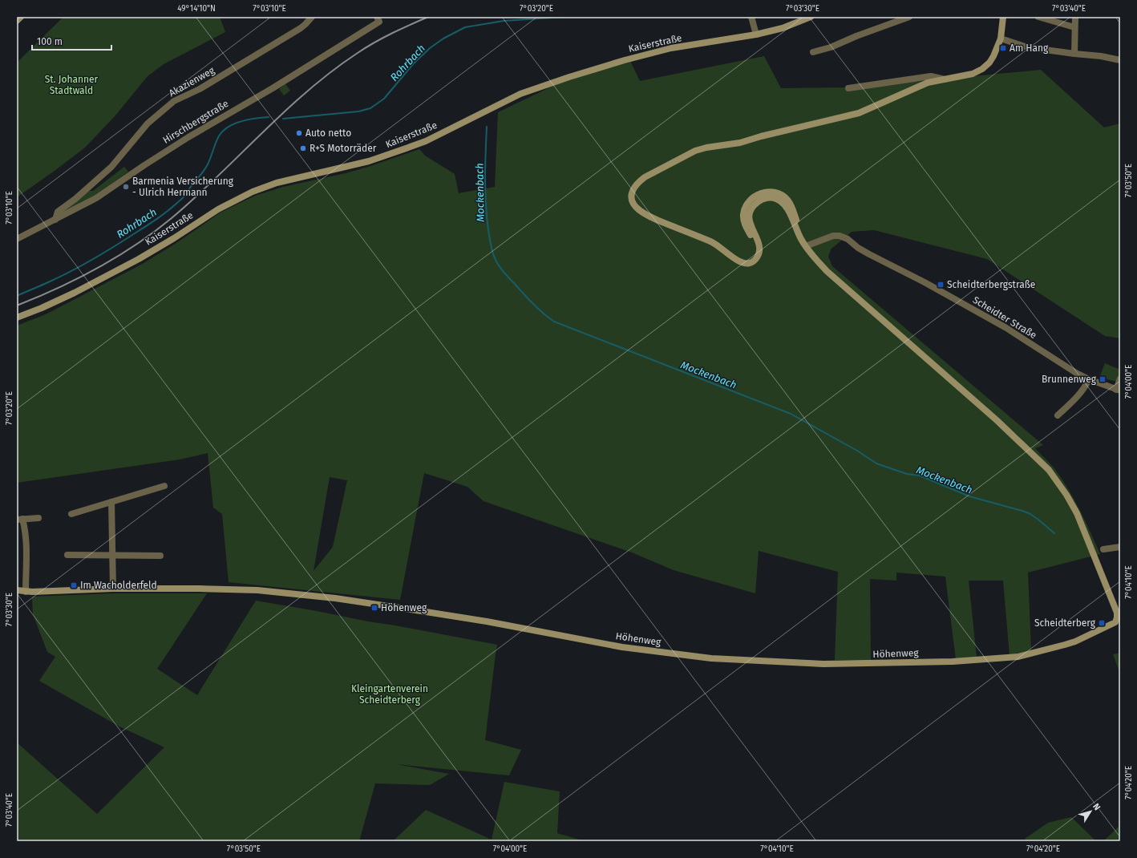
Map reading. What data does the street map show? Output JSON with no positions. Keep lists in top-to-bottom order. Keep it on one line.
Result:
{"streets":{"street":["Kaiserstraße","Akazienweg","Hirschbergstraße","Scheidter Straße","Höhenweg"]},"crossings":[["Akazienweg","Hirschbergstraße"]],"water":["Rohrbach","Mockenbach"],"parks":["St. Johanner Stadtwald","Kleingartenverein Scheidterberg"],"places":{"transit":["Am Hang","Scheidterbergstraße","Brunnenweg","Im Wacholderfeld","Höhenweg","Scheidterberg"],"other":["Auto netto","R+S Motorräder","Barmenia Versicherung - Ulrich Hermann"]},"scale_bar":"100 m","north":"top right","coordinates":["49°14'10\"N","7°03'10\"E","7°03'20\"E","7°03'30\"E","7°03'40\"E","7°03'50\"E","7°04'00\"E","7°04'10\"E","7°04'20\"E"]}
